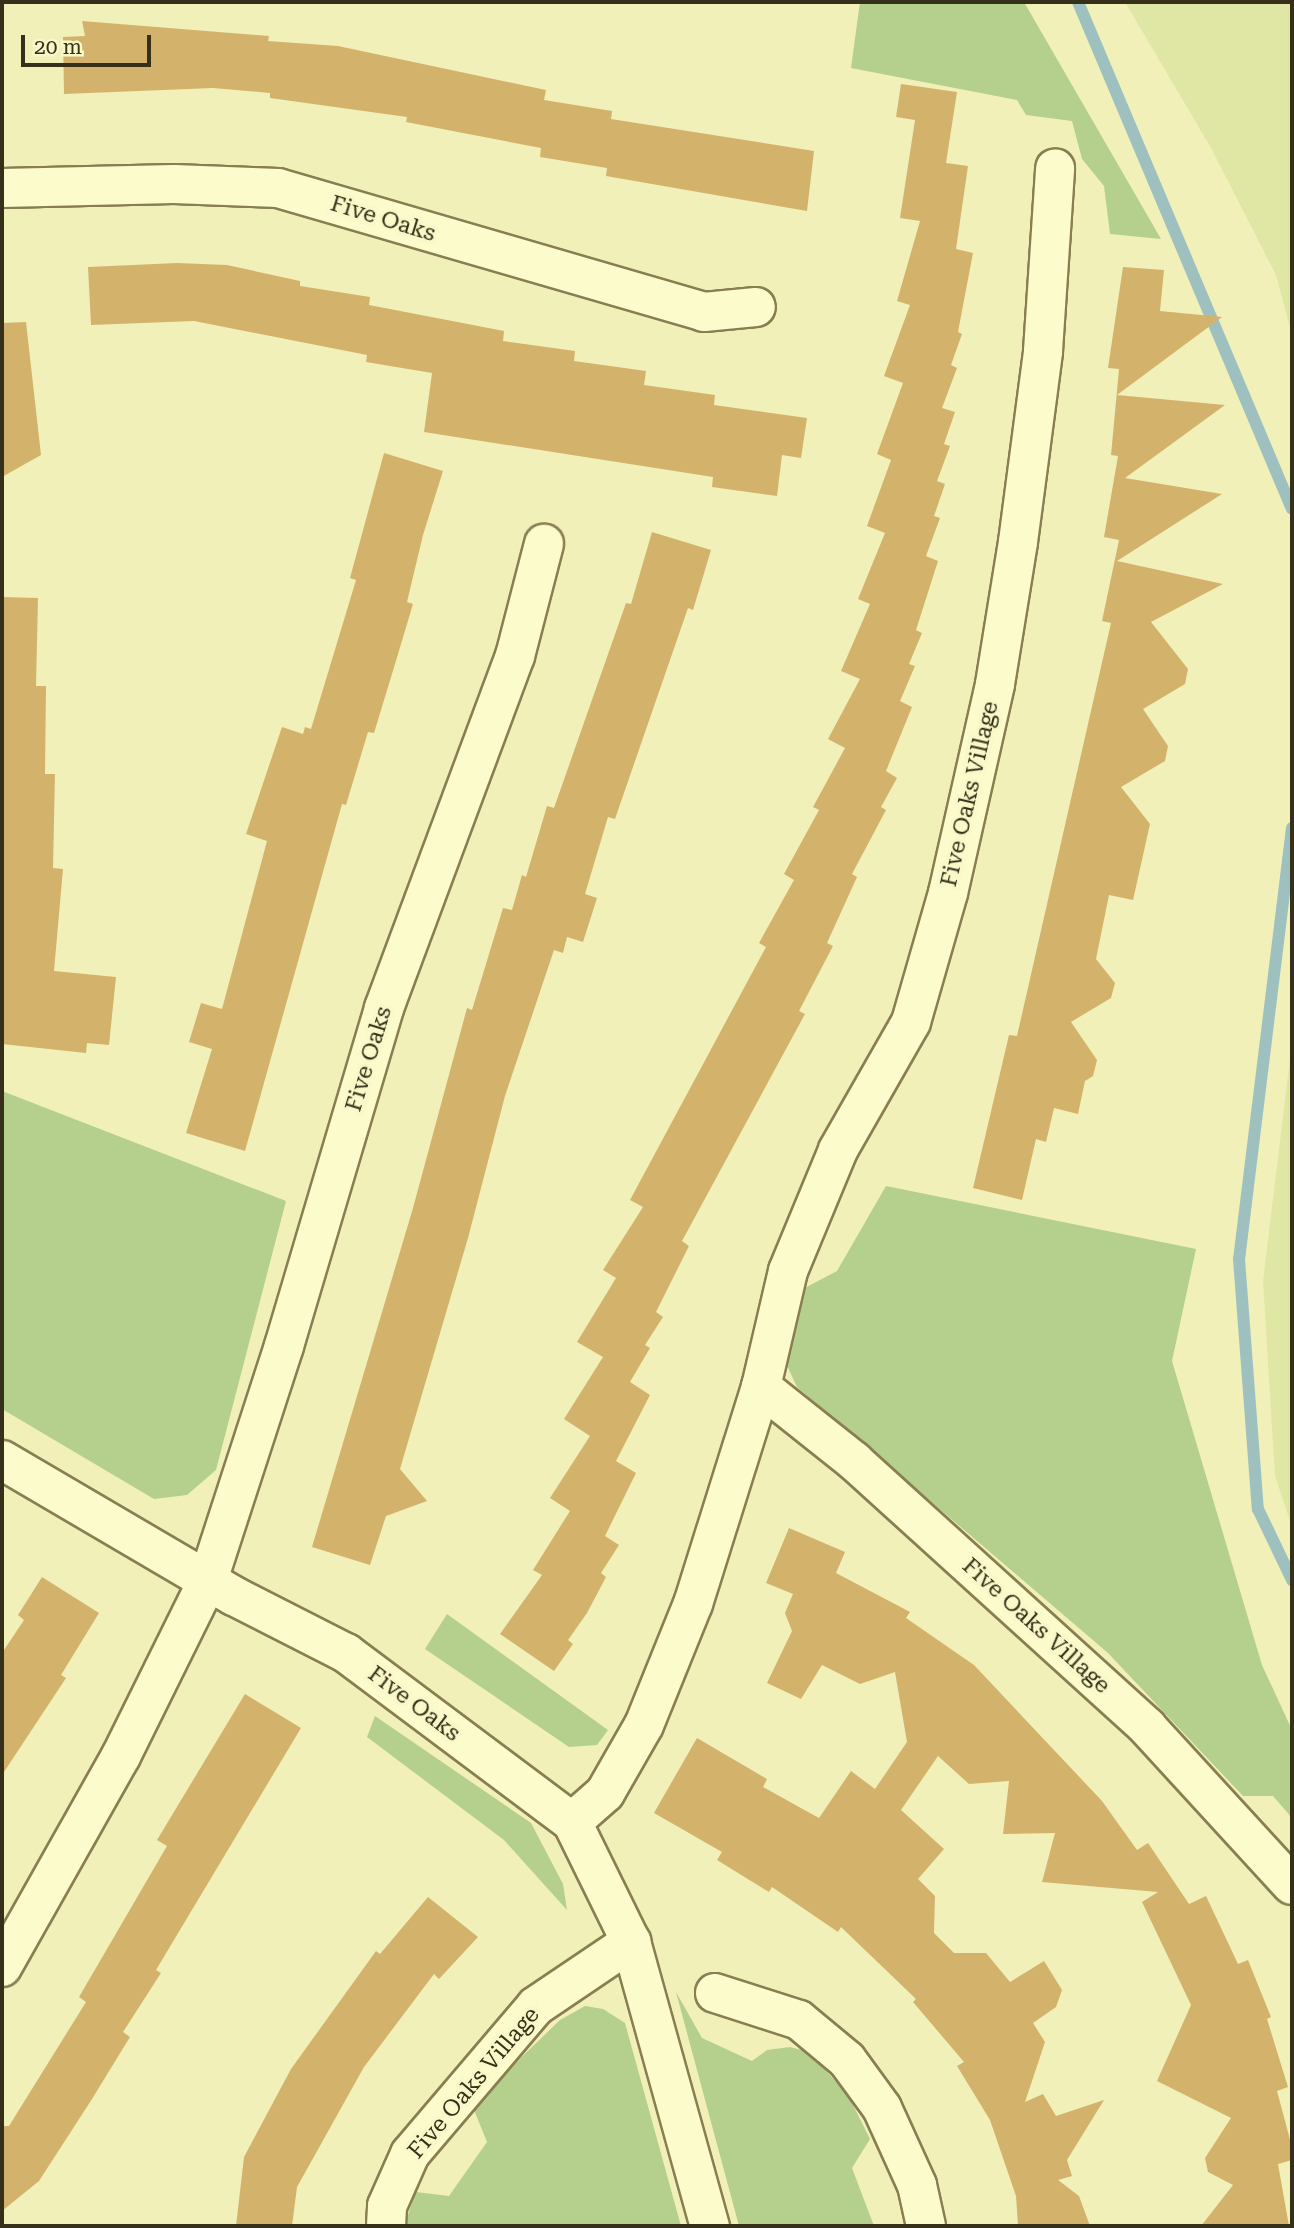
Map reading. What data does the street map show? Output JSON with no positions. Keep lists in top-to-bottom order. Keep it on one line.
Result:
{"streets":{"street":["Five Oaks","Five Oaks Village"]},"crossings":[["Five Oaks","Five Oaks Village"]],"scale_bar":"20 m"}
